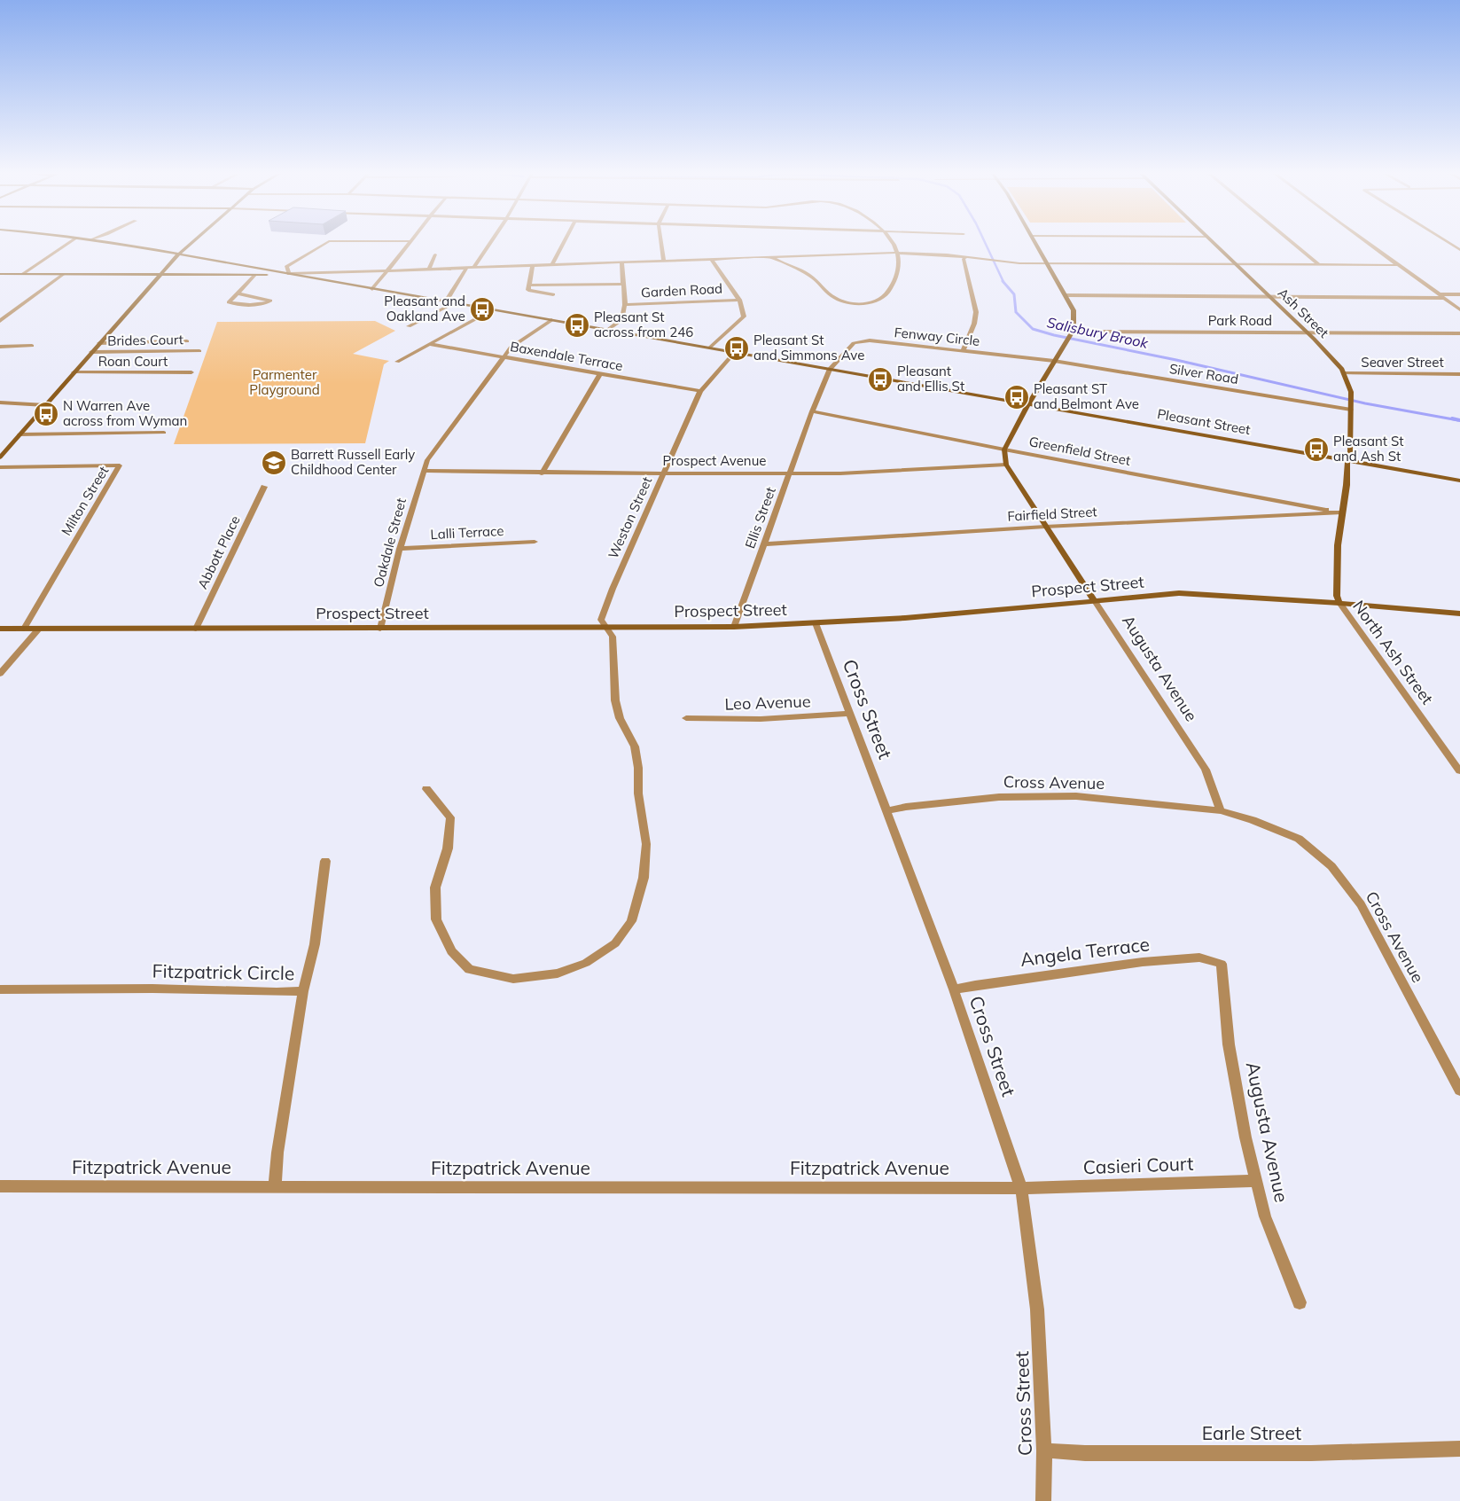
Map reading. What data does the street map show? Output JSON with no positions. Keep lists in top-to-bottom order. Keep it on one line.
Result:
{"streets":{"street":["Garden Road","Ash Street","Park Road","Fenway Circle","Brides Court","Baxendale Terrace","Roan Court","Seaver Street","Silver Road","Pleasant Street","Greenfield Street","Prospect Avenue","Milton Street","Fairfield Street","Weston Street","Ellis Street","Lalli Terrace","Oakdale Street","Abbott Place","Prospect Street","North Ash Street","Augusta Avenue","Leo Avenue","Cross Street","Cross Avenue","Angela Terrace","Fitzpatrick Circle","Casieri Court","Fitzpatrick Avenue","Earle Street"]},"crossings":[["Ash Street","Park Road"],["Ash Street","Seaver Street"],["Ash Street","Silver Road"],["Ash Street","Pleasant Street"],["Ash Street","North Ash Street"],["Fenway Circle","Silver Road"],["Fenway Circle","Pleasant Street"],["Fenway Circle","Ellis Street"],["Baxendale Terrace","Weston Street"],["Baxendale Terrace","Oakdale Street"],["Pleasant Street","Weston Street"],["Pleasant Street","Ellis Street"],["Pleasant Street","Oakdale Street"],["Pleasant Street","North Ash Street"],["Greenfield Street","Fairfield Street"],["Greenfield Street","Ellis Street"],["Greenfield Street","North Ash Street"],["Greenfield Street","Augusta Avenue"],["Prospect Avenue","Weston Street"],["Prospect Avenue","Ellis Street"],["Prospect Avenue","Oakdale Street"],["Prospect Avenue","Augusta Avenue"],["Milton Street","Prospect Street"],["Fairfield Street","Ellis Street"],["Fairfield Street","North Ash Street"],["Fairfield Street","Augusta Avenue"],["Weston Street","Prospect Street"],["Ellis Street","Prospect Street"],["Lalli Terrace","Oakdale Street"],["Oakdale Street","Prospect Street"],["Abbott Place","Prospect Street"],["Prospect Street","North Ash Street"],["Prospect Street","Augusta Avenue"],["Prospect Street","Cross Street"],["Augusta Avenue","Cross Avenue"],["Augusta Avenue","Angela Terrace"],["Augusta Avenue","Casieri Court"],["Leo Avenue","Cross Street"],["Cross Street","Cross Avenue"],["Cross Street","Angela Terrace"],["Cross Street","Casieri Court"],["Cross Street","Fitzpatrick Avenue"],["Cross Street","Earle Street"],["Fitzpatrick Circle","Fitzpatrick Avenue"],["Casieri Court","Fitzpatrick Avenue"]],"water":["Salisbury Brook"],"parks":["Parmenter Playground"],"places":{"bus stop":["Pleasant and Oakland Ave","Pleasant St across from 246","Pleasant St and Simmons Ave","Pleasant and Ellis St","Pleasant ST and Belmont Ave","N Warren Ave across from Wyman","Pleasant St and Ash St"],"school or university":["Barrett Russell Early Childhood Center"]}}
